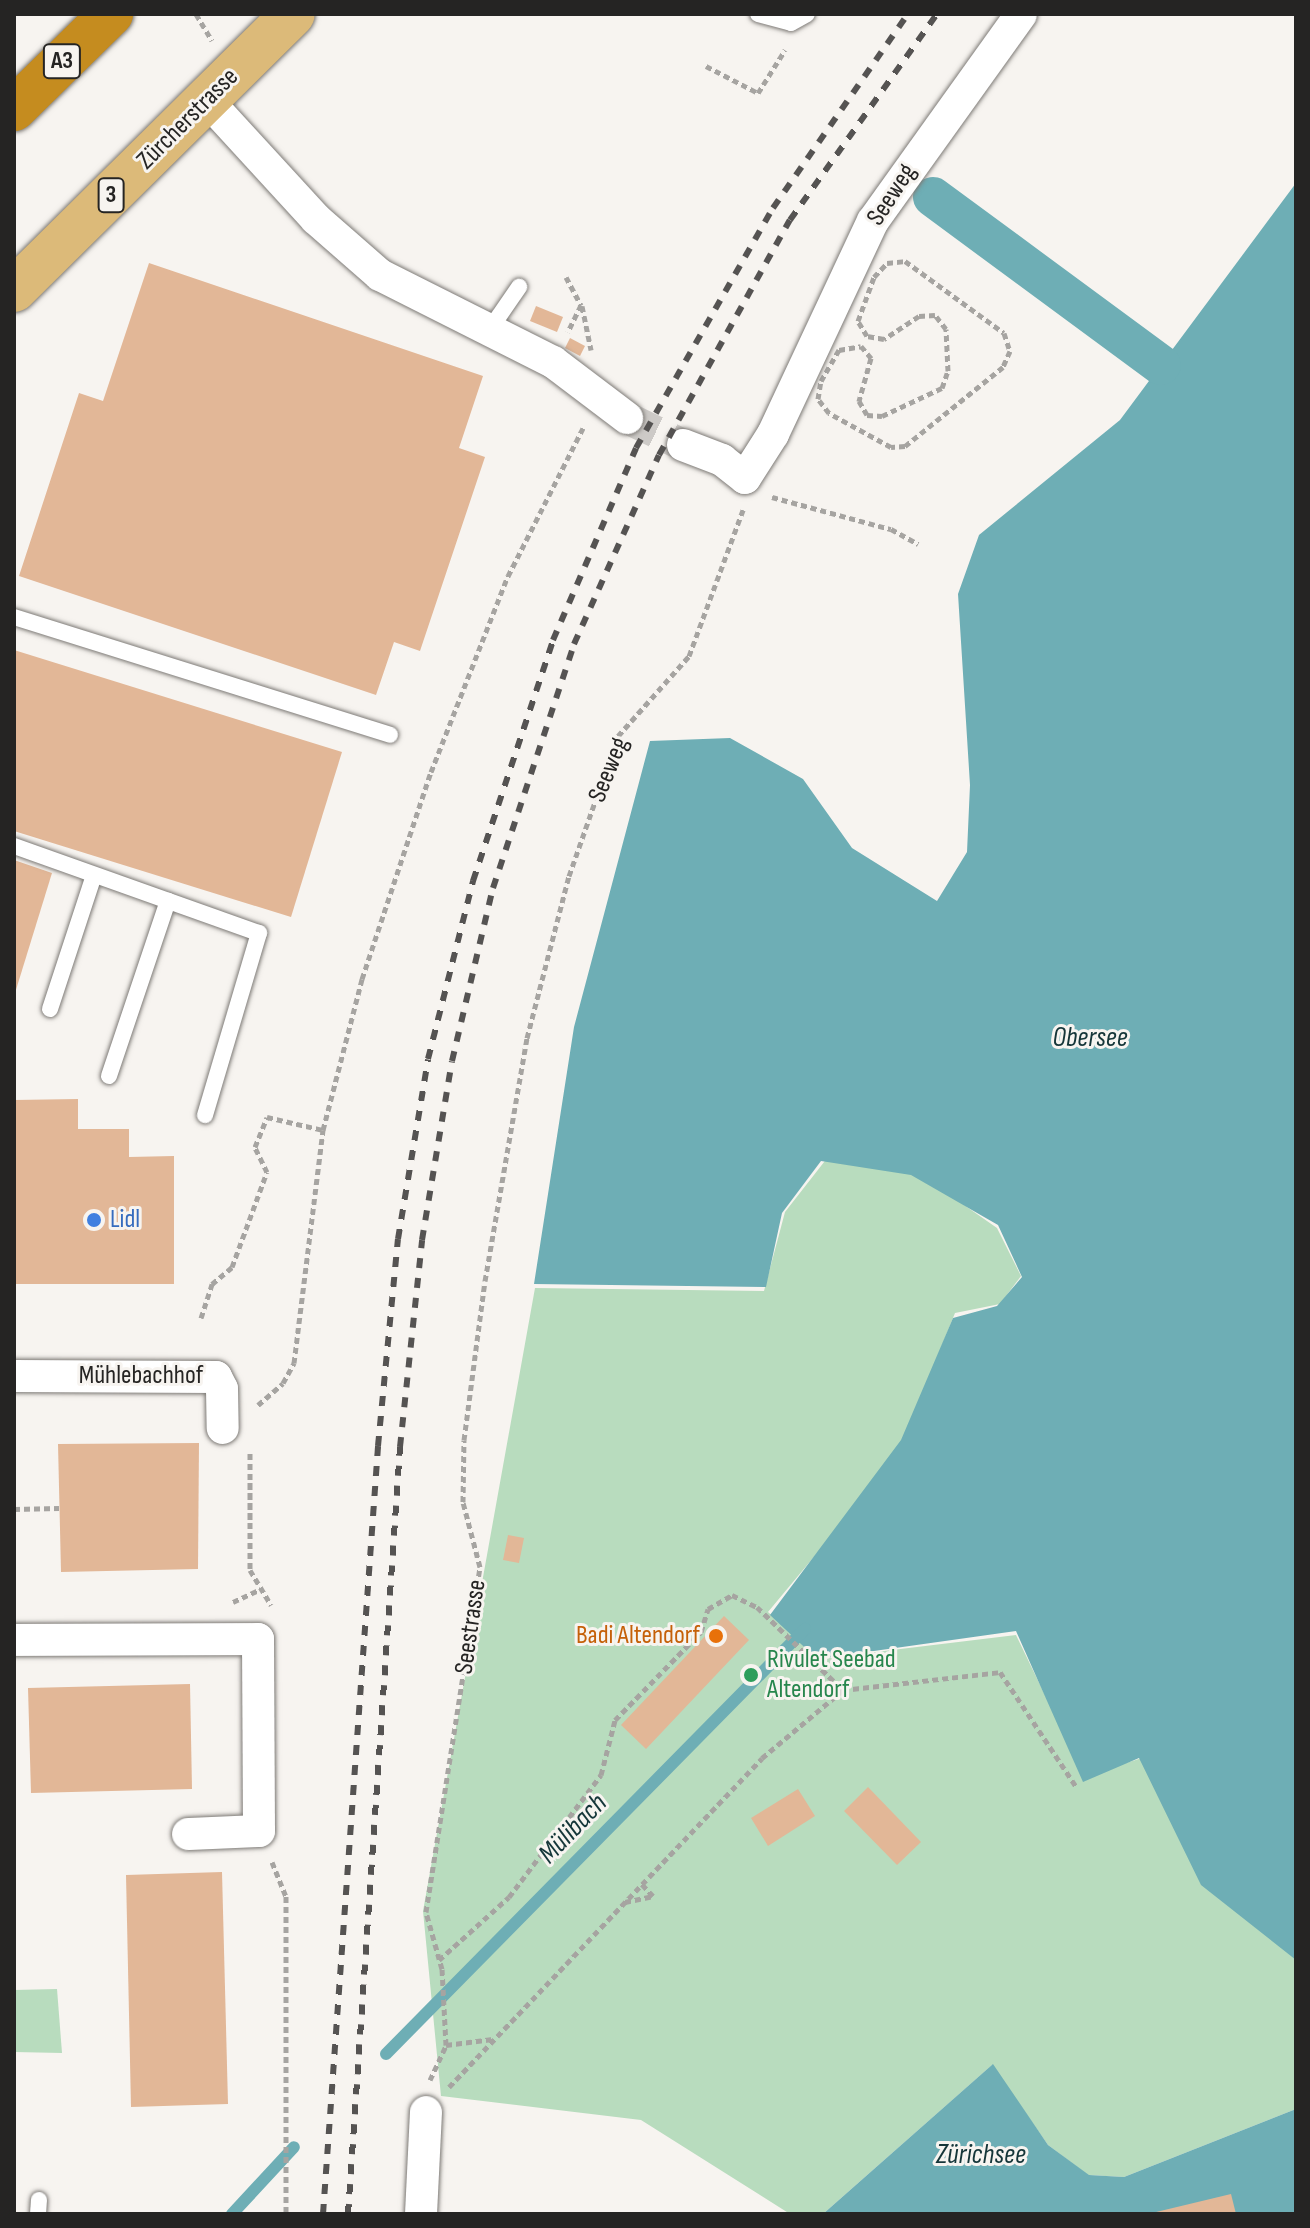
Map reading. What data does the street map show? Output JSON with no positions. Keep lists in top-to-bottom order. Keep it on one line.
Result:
{"streets":{"highway":["A3"],"main road":["Zürcherstrasse","3"],"street":["Seeweg","Mühlebachhof"],"path":["Seestrasse"]},"crossings":[["Seeweg","Seestrasse"]],"water":["Obersee","Mülibach","Zürichsee"],"places":["Lidl","Badi Altendorf","Rivulet Seebad Altendorf"]}
